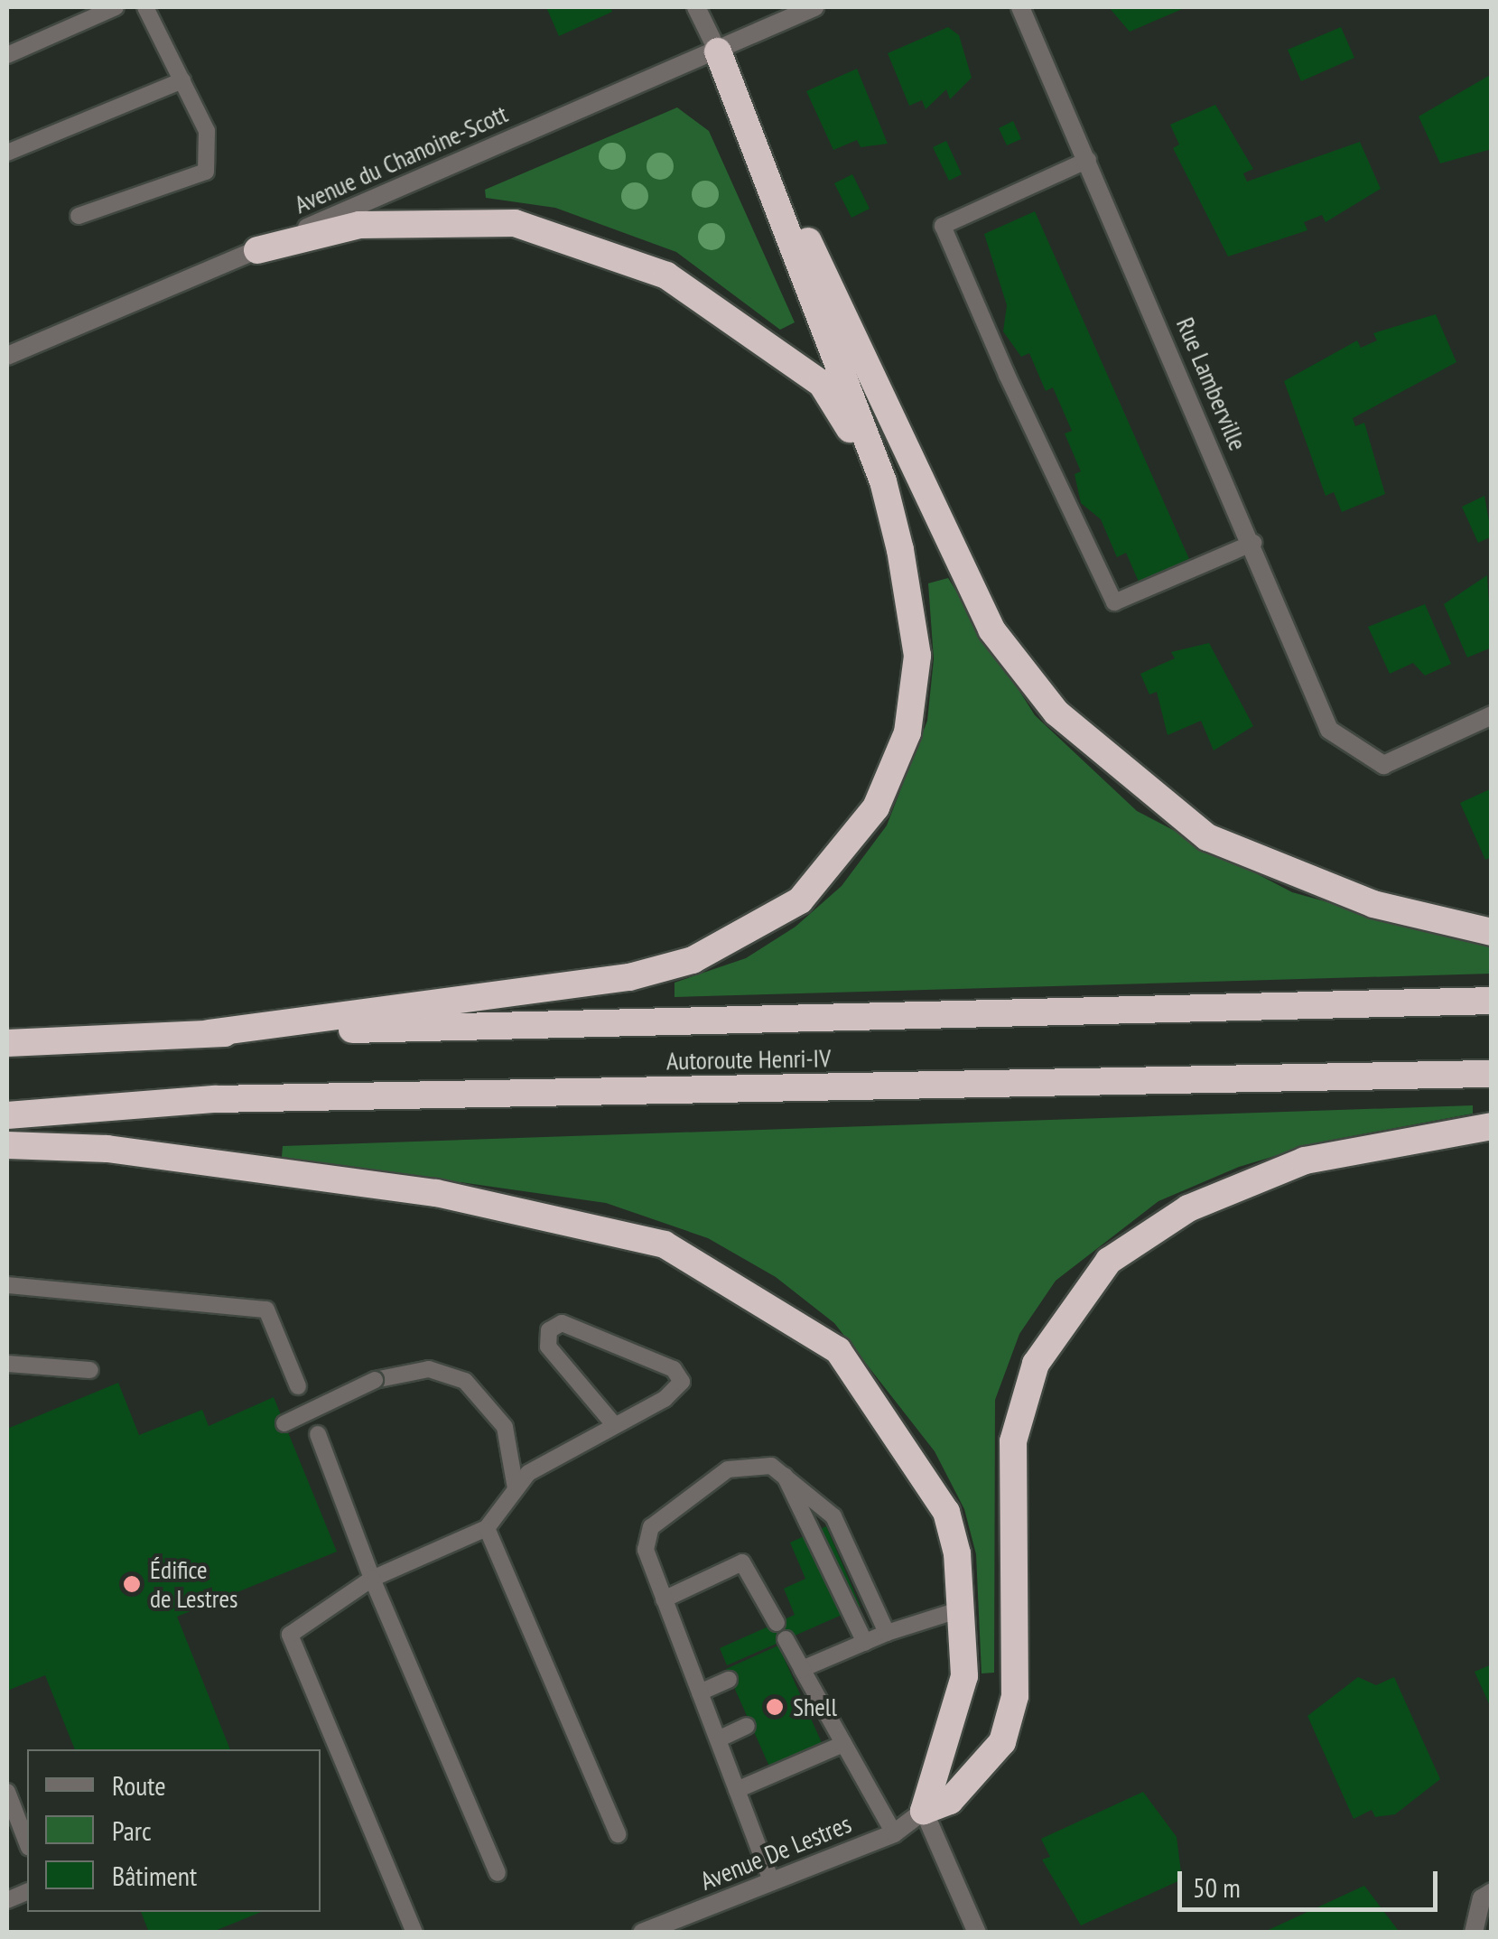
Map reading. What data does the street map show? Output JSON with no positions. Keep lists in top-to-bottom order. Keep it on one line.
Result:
{"streets":{"highway":["Autoroute Henri-IV"],"street":["Avenue du Chanoine-Scott","Rue Lamberville","Avenue De Lestres"]},"places":["Édifice de Lestres","Shell"],"legend":["Route","Parc","Bâtiment"],"scale_bar":"50 m"}
